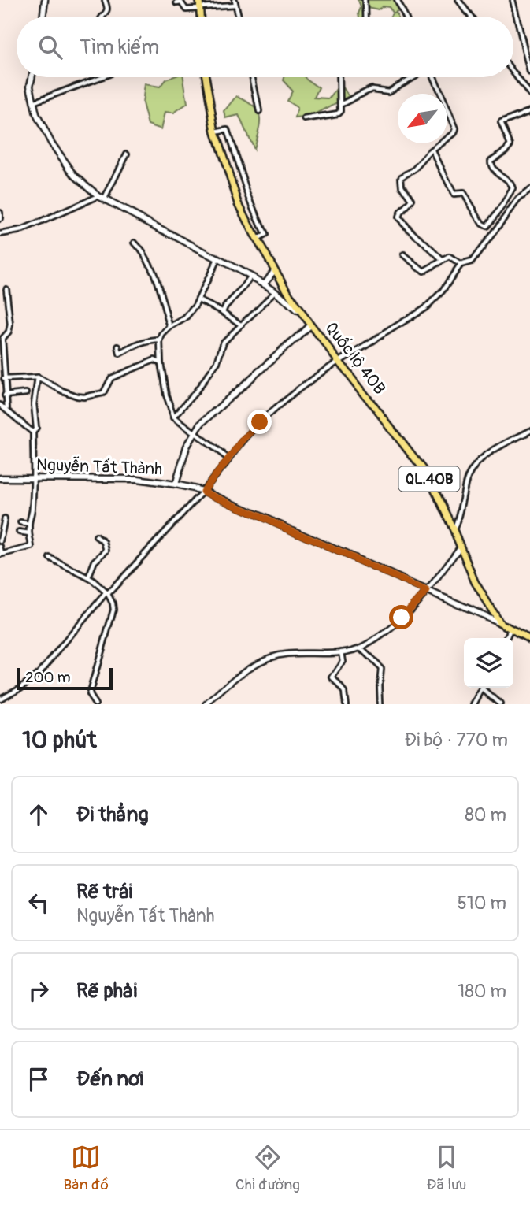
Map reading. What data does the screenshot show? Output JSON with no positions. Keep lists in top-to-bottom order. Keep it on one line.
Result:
{"streets":{"highway":["Quốc lộ 40B","QL.40B"],"main road":["Nguyễn Tất Thành"]},"crossings":[["Quốc lộ 40B","Nguyễn Tất Thành"]],"scale_bar":"200 m","north":"bottom left","page":{"search":"Tìm kiếm","scale":"200 m","heading":["10 phút","Đi bộ · 770 m"],"list":[["Đi thẳng","80 m"],["Rẽ trái","Nguyễn Tất Thành","510 m"],["Rẽ phải","180 m"],"Đến nơi"],"nav":["Bản đồ","Chỉ đường","Đã lưu"]}}
